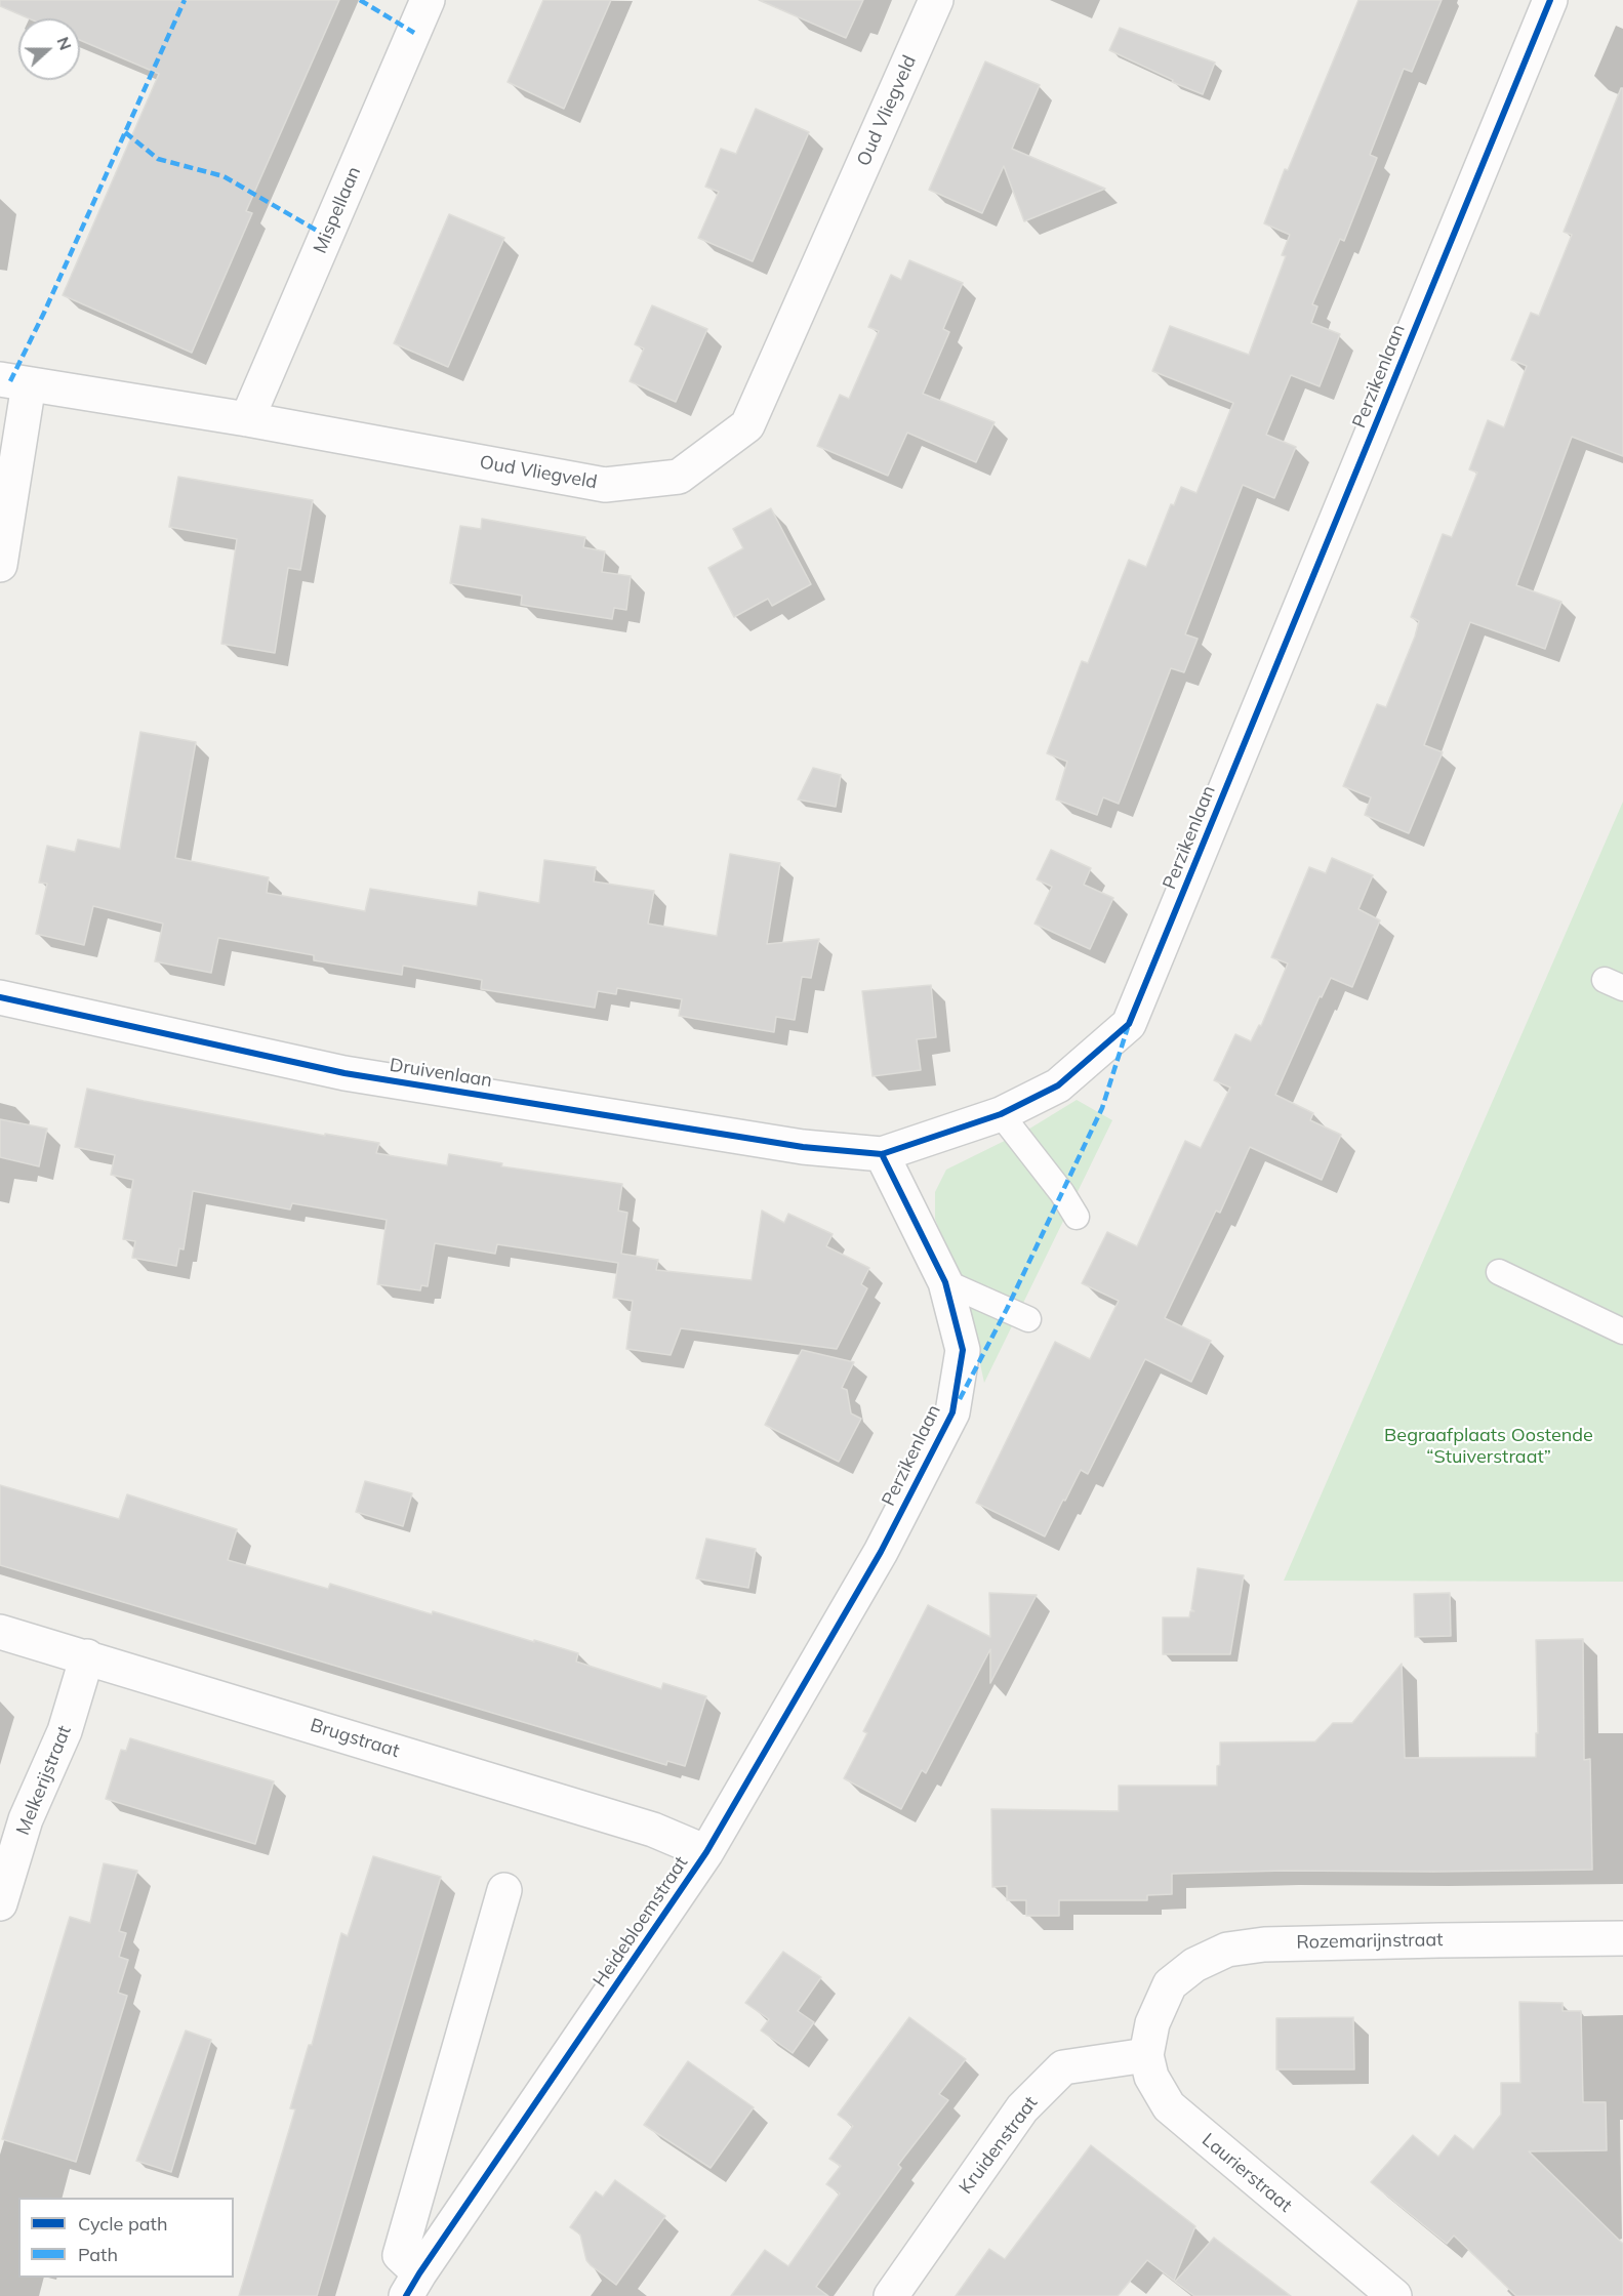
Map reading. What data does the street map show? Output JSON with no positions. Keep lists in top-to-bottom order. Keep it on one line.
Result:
{"streets":{"street":["Oud Vliegveld","Mispellaan","Perzikenlaan","Druivenlaan","Brugstraat","Melkerijstraat","Heidebloemstraat","Rozemarijnstraat","Kruidenstraat","Laurierstraat"]},"crossings":[["Oud Vliegveld","Mispellaan"],["Perzikenlaan","Druivenlaan"],["Perzikenlaan","Heidebloemstraat"],["Brugstraat","Melkerijstraat"],["Brugstraat","Heidebloemstraat"],["Rozemarijnstraat","Kruidenstraat"],["Rozemarijnstraat","Laurierstraat"],["Kruidenstraat","Laurierstraat"]],"parks":["Begraafplaats Oostende “Stuiverstraat”"],"legend":["Cycle path","Path"],"north":"right"}
